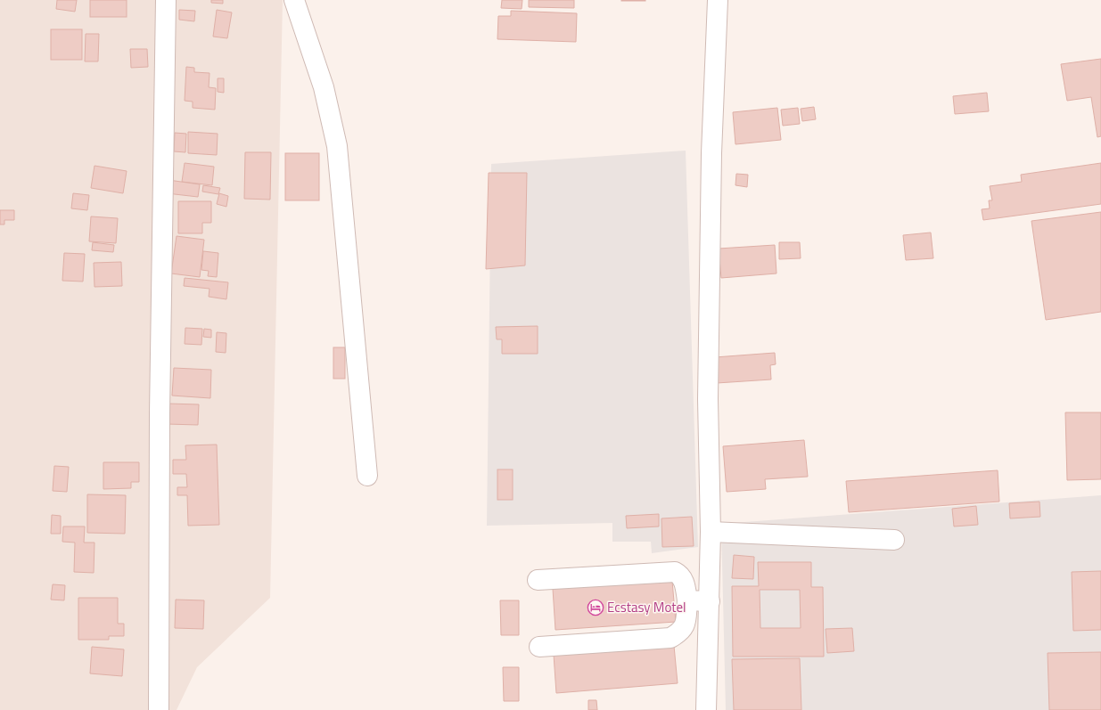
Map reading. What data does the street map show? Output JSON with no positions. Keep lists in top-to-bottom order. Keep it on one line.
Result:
{"places":{"hotel":["Ecstasy Motel"]}}
